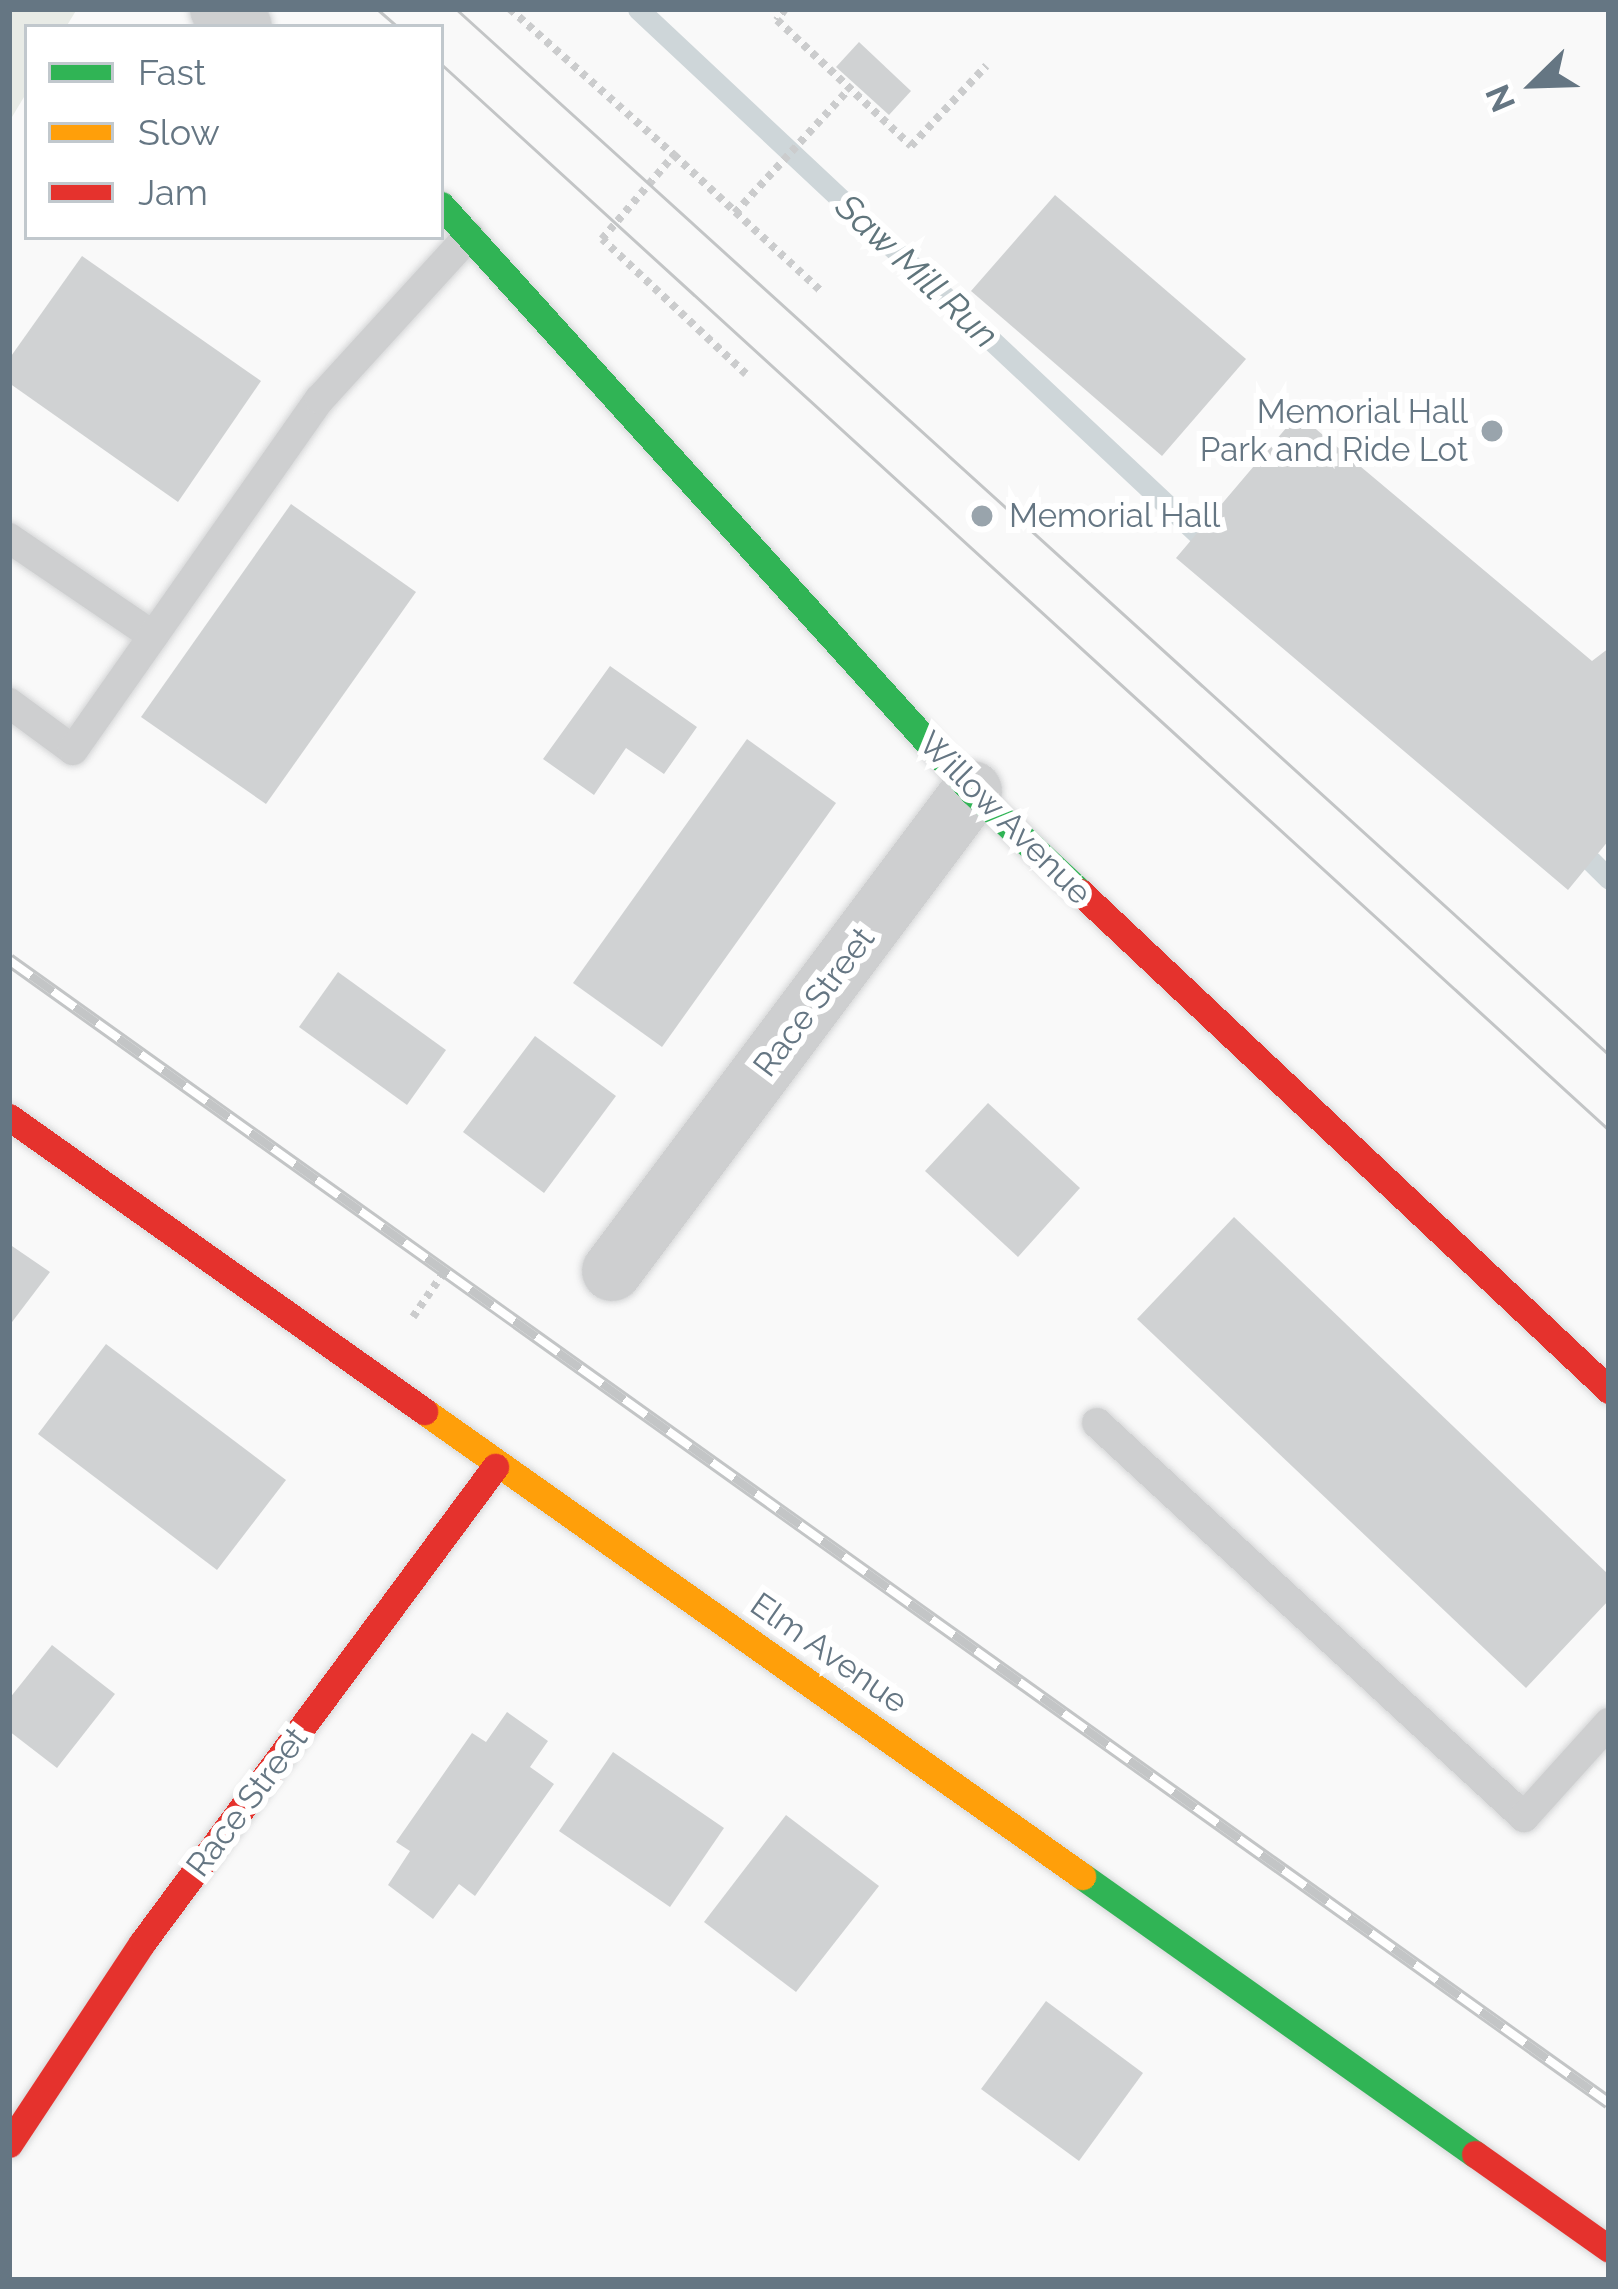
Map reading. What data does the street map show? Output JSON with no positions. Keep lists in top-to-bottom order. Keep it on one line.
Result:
{"streets":{"street":["Willow Avenue","Race Street","Elm Avenue"]},"crossings":[["Willow Avenue","Race Street"],["Race Street","Elm Avenue"]],"water":["Saw Mill Run"],"places":["Memorial Hall Park and Ride Lot","Memorial Hall"],"legend":["Fast","Slow","Jam"],"north":"bottom left"}
